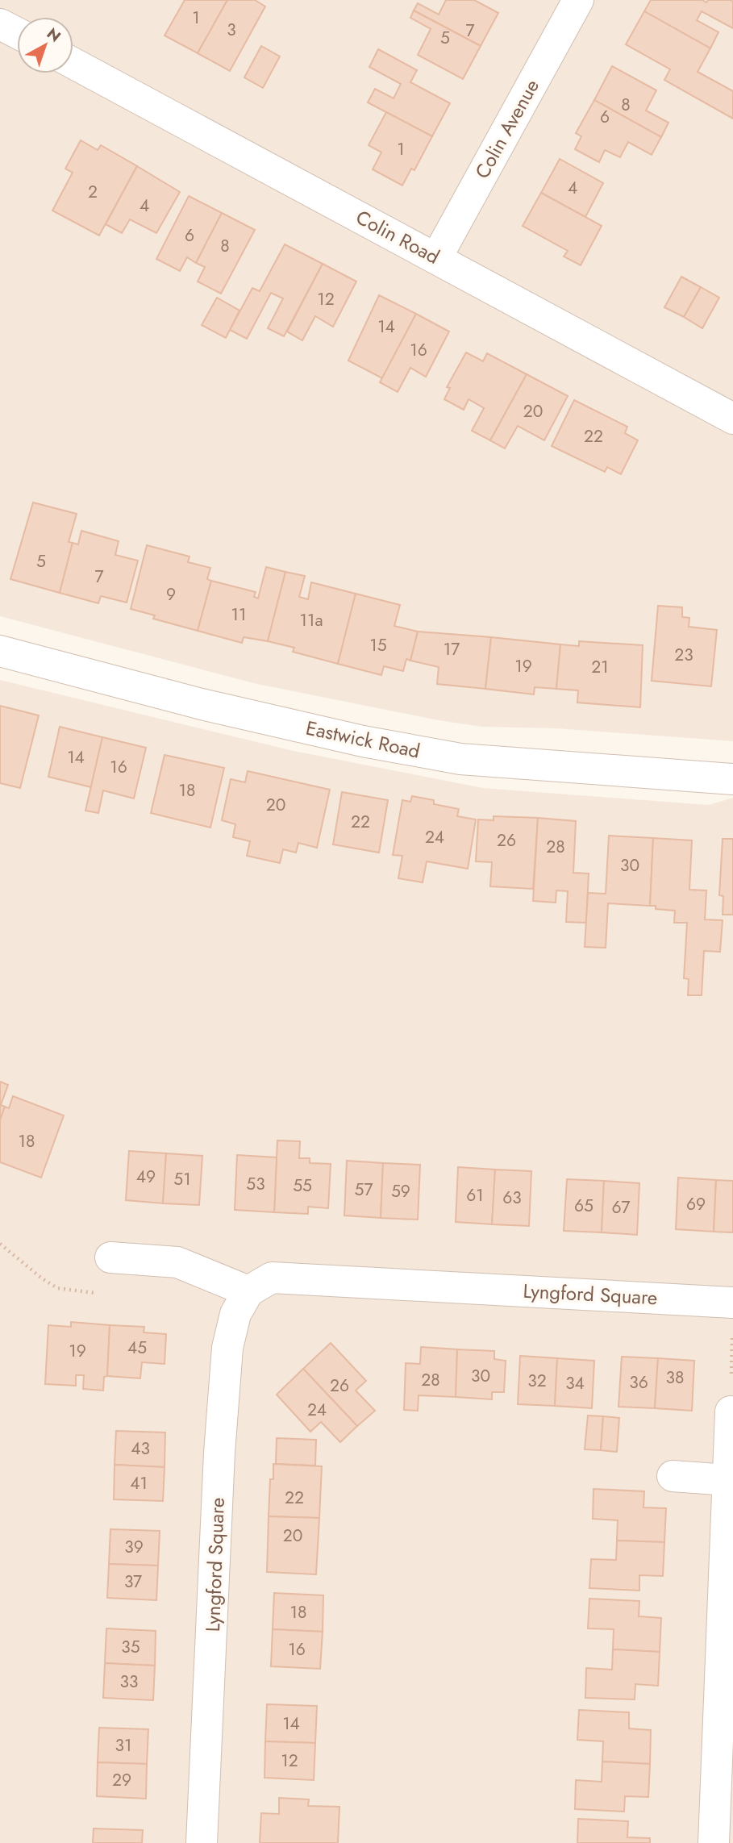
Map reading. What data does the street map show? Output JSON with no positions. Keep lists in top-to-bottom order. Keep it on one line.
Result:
{"streets":{"street":["Colin Avenue","Colin Road","Eastwick Road","Lyngford Square"]},"crossings":[["Colin Avenue","Colin Road"]],"house_numbers":["1","3","7","5","8","6","1","4","2","4","6","8","12","14","16","20","22","5","7","9","11","11a","15","17","23","19","21","14","16","18","20","22","24","26","28","30","18","49","51","53","55","57","59","61","63","69","65","67","45","19","30","38","28","32","36","34","26","24","43","41","22","20","39","37","18","35","16","33","14","31","12","29"],"north":"top right"}
